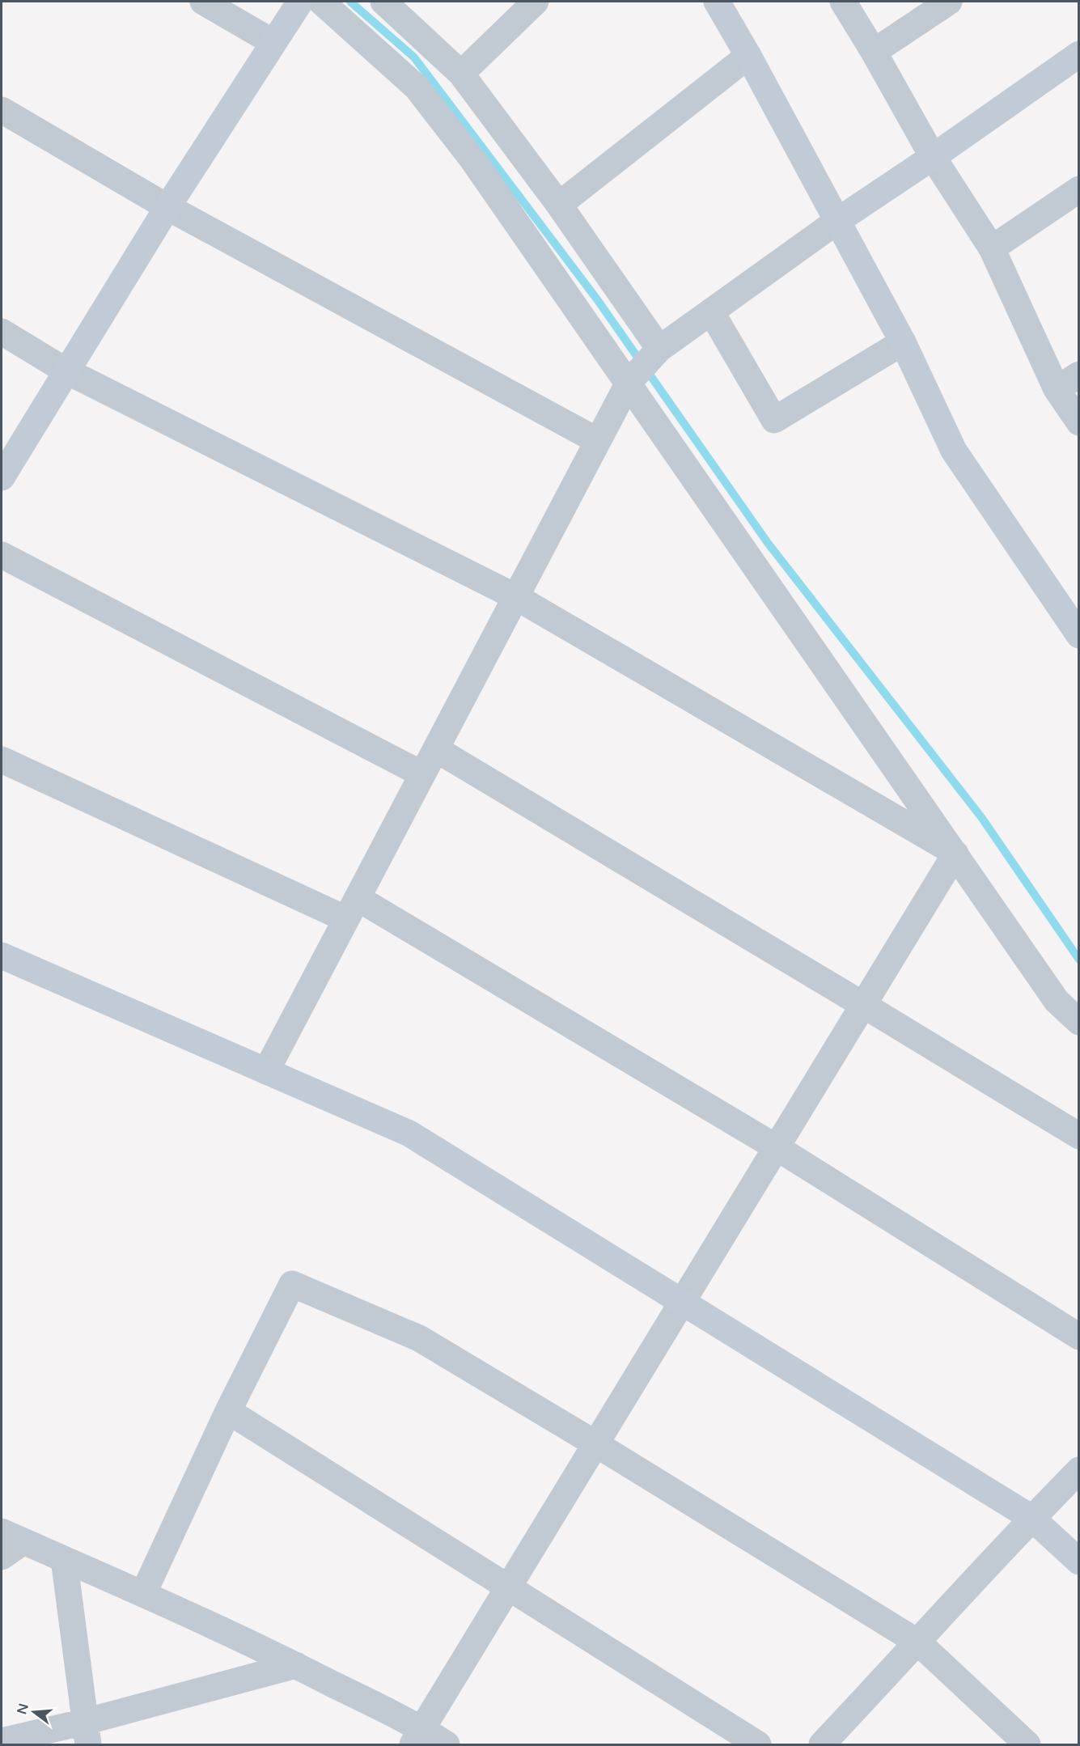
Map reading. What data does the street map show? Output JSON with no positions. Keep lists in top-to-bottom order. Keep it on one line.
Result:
{"north":"left"}
